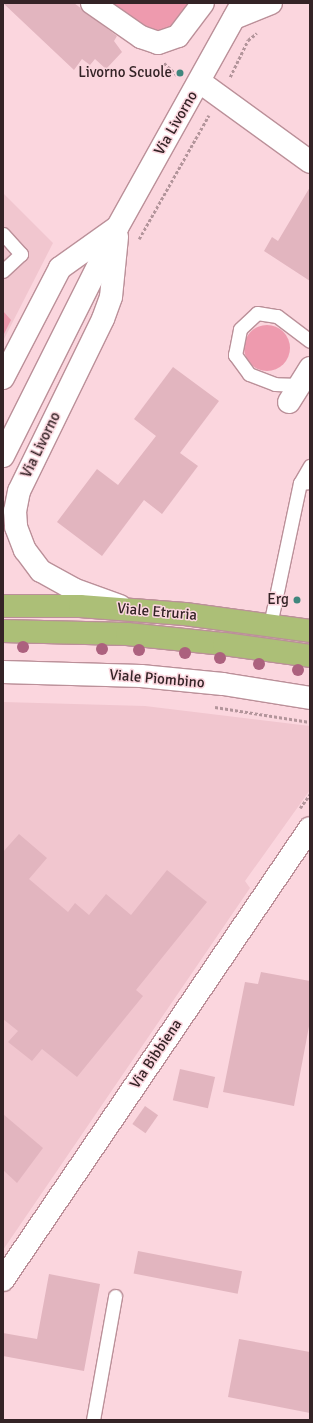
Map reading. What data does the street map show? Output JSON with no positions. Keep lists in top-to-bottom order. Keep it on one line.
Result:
{"streets":{"main road":["Viale Etruria"],"street":["Via Livorno","Viale Piombino","Via Bibbiena"]},"crossings":[["Via Livorno","Viale Etruria"]],"places":["Livorno Scuole","Erg"]}
